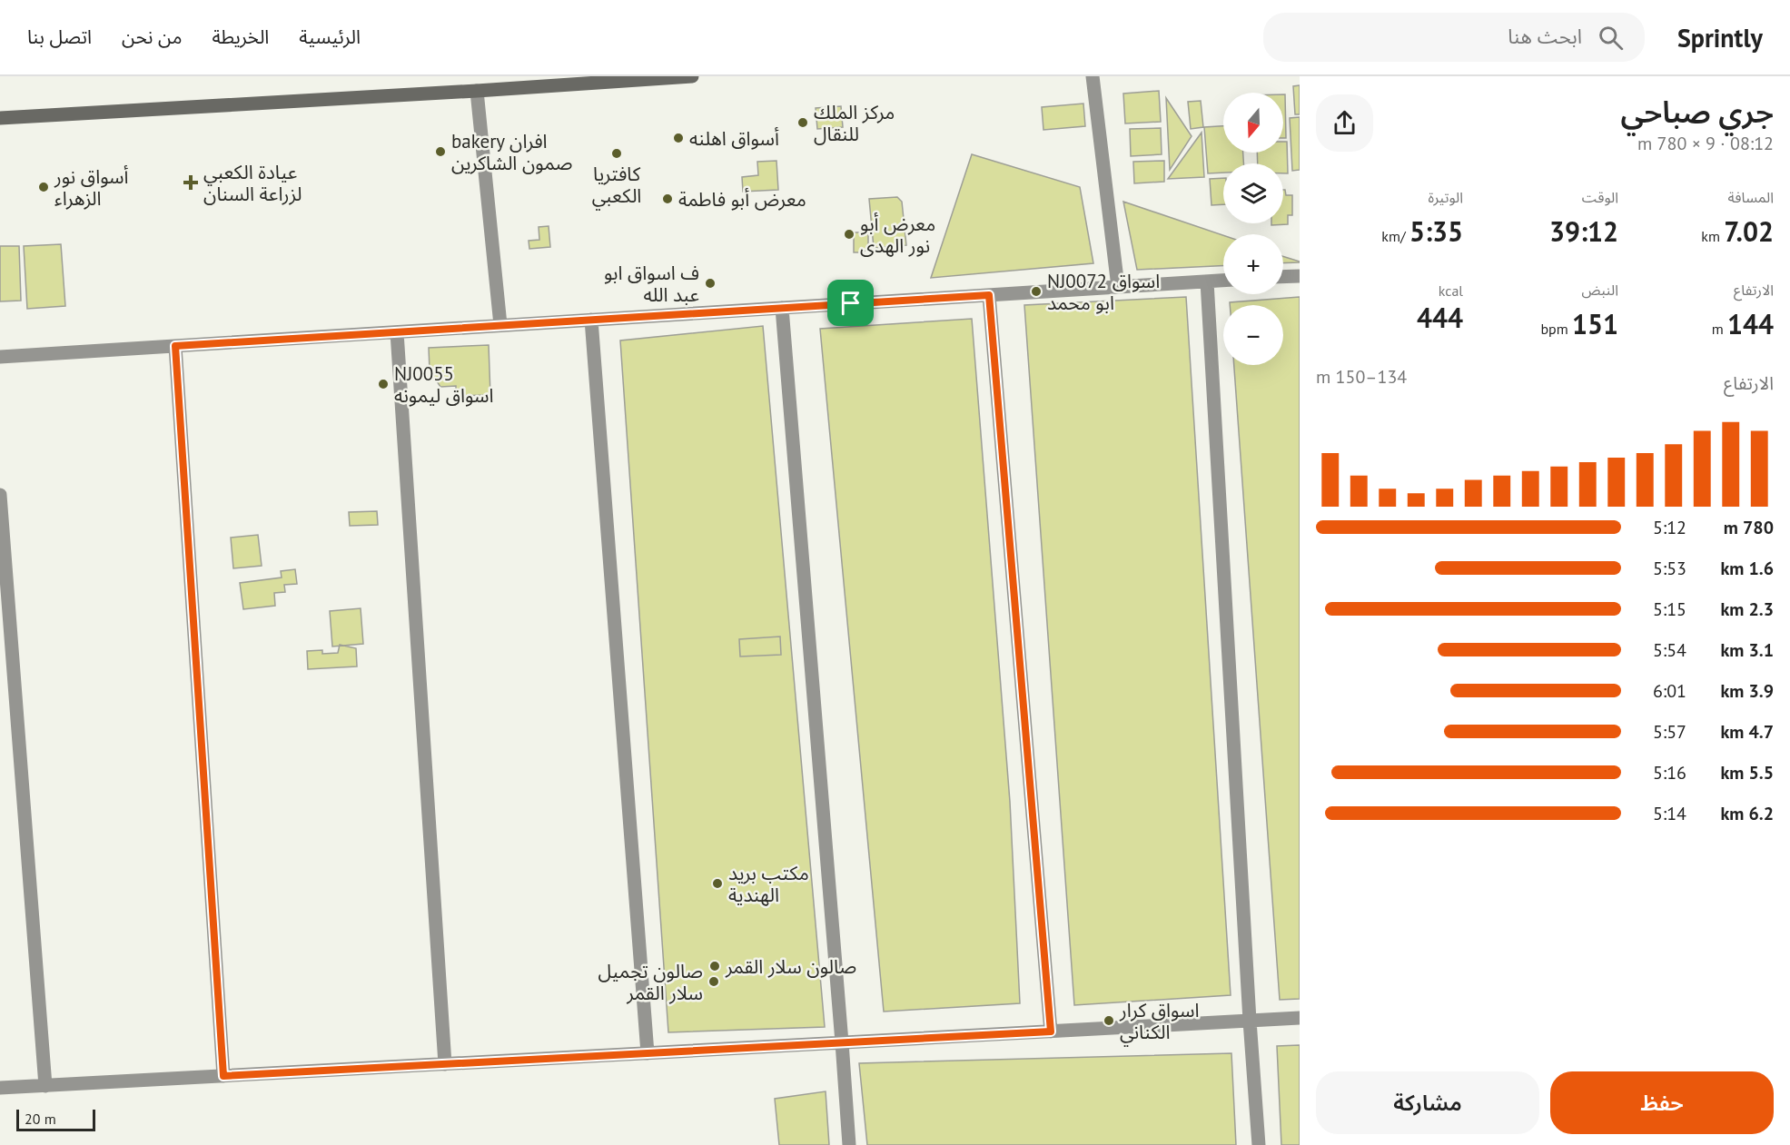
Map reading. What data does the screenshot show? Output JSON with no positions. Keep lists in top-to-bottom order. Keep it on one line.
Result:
{"places":{"other":["مركز الملك للنقال","أسواق اهلنه","bakery افران صمون الشاكرين","كافتريا الكعبي","أسواق نور الزهراء","معرض أبو فاطمة","معرض أبو نور الهدى","ف اسواق ابو عبد الله","NJ0072 اسواق ابو محمد","NJ0055 اسواق ليمونه","مكتب بريد الهندية","صالون سلار القمر","صالون تجميل سلار القمر","اسواق كرار الكناني"],"health":["عيادة الكعبي لزراعة السنان"]},"scale_bar":"20 m","north":"bottom","page":{"header":"Sprintly","search":"ابحث هنا","nav":["الرئيسية","الخريطة","من نحن","اتصل بنا"],"heading":["جري صباحي","08:12 · 9 × 780 m"],"map_buttons":["+","−"],"stats":[["المسافة","7.02 km"],["الوقت","39:12"],["الوتيرة","5:35 /km"],["الارتفاع","144 m"],["النبض","151 bpm"],["kcal","444"]],"chart":["الارتفاع","134–150 m"],"list":[{"name":"780 m","note":"5:12"},{"name":"1.6 km","note":"5:53"},{"name":"2.3 km","note":"5:15"},{"name":"3.1 km","note":"5:54"},{"name":"3.9 km","note":"6:01"},{"name":"4.7 km","note":"5:57"},{"name":"5.5 km","note":"5:16"},{"name":"6.2 km","note":"5:14"}],"buttons":["حفظ","مشاركة"],"scale":"20 m"}}
